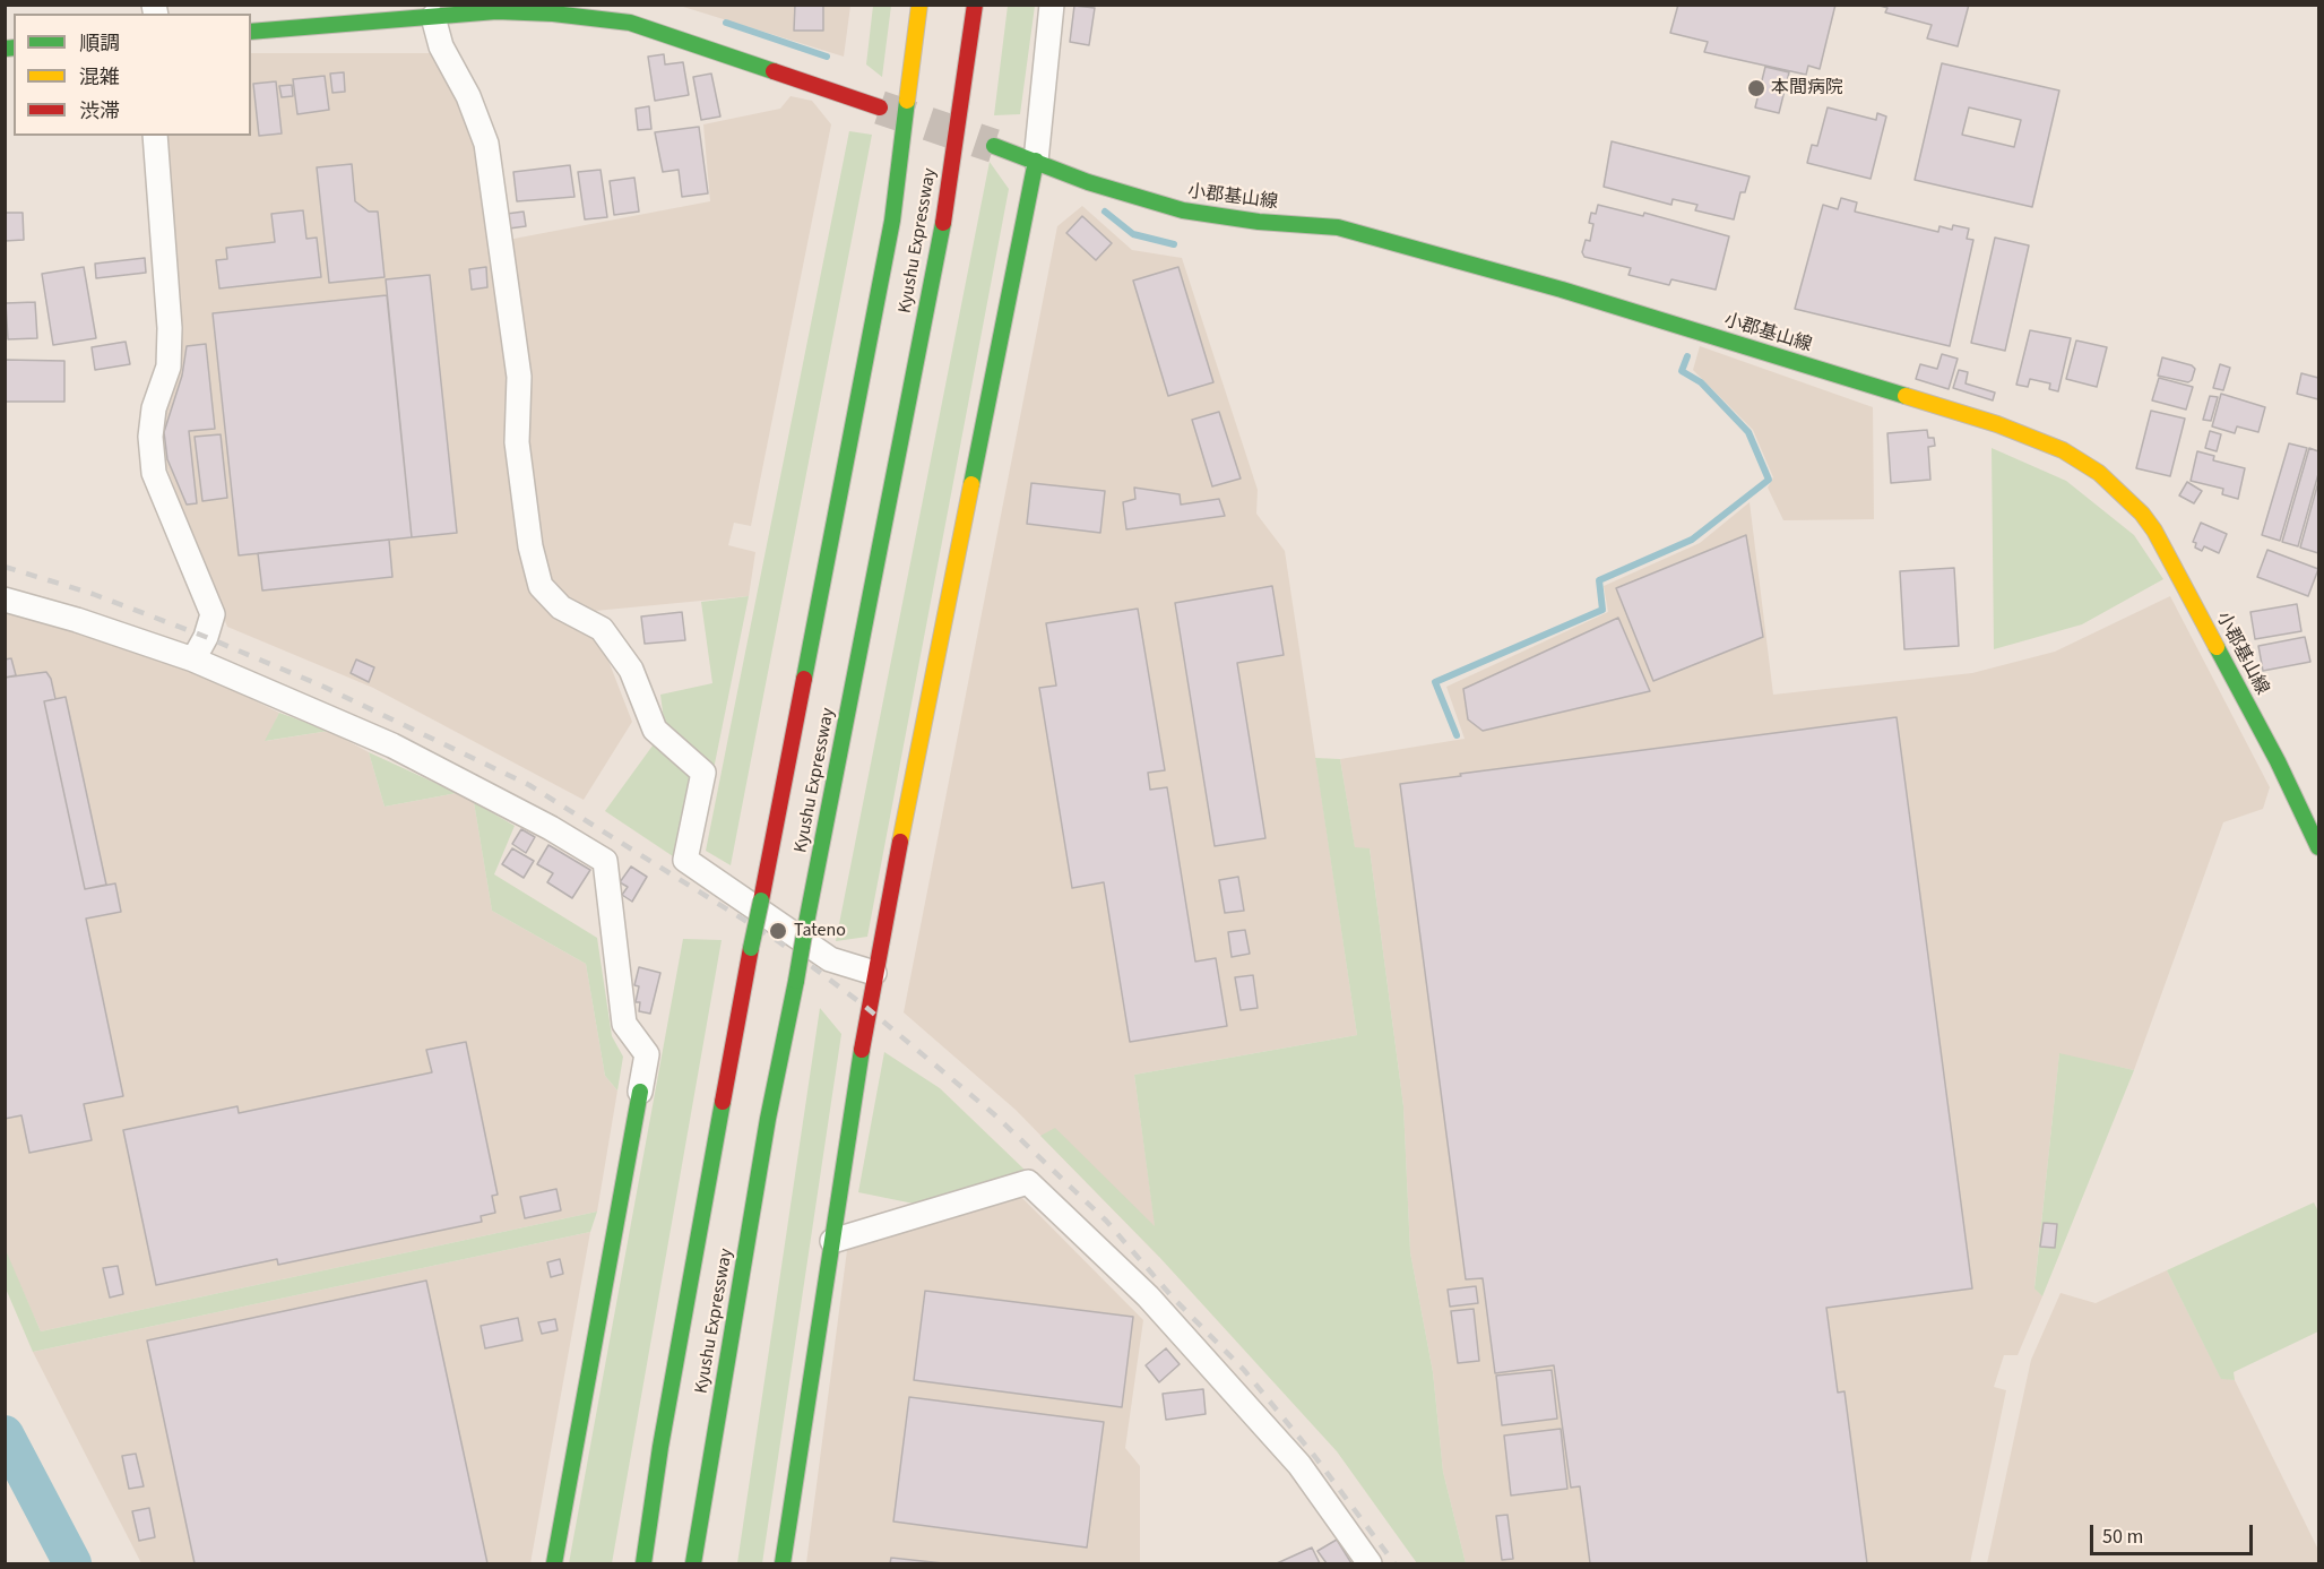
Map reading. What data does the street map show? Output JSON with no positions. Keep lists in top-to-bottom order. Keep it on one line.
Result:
{"streets":{"main road":["小郡基山線","Kyushu Expressway"]},"places":["本間病院","Tateno"],"legend":["順調","混雑","渋滞"],"scale_bar":"50 m"}
